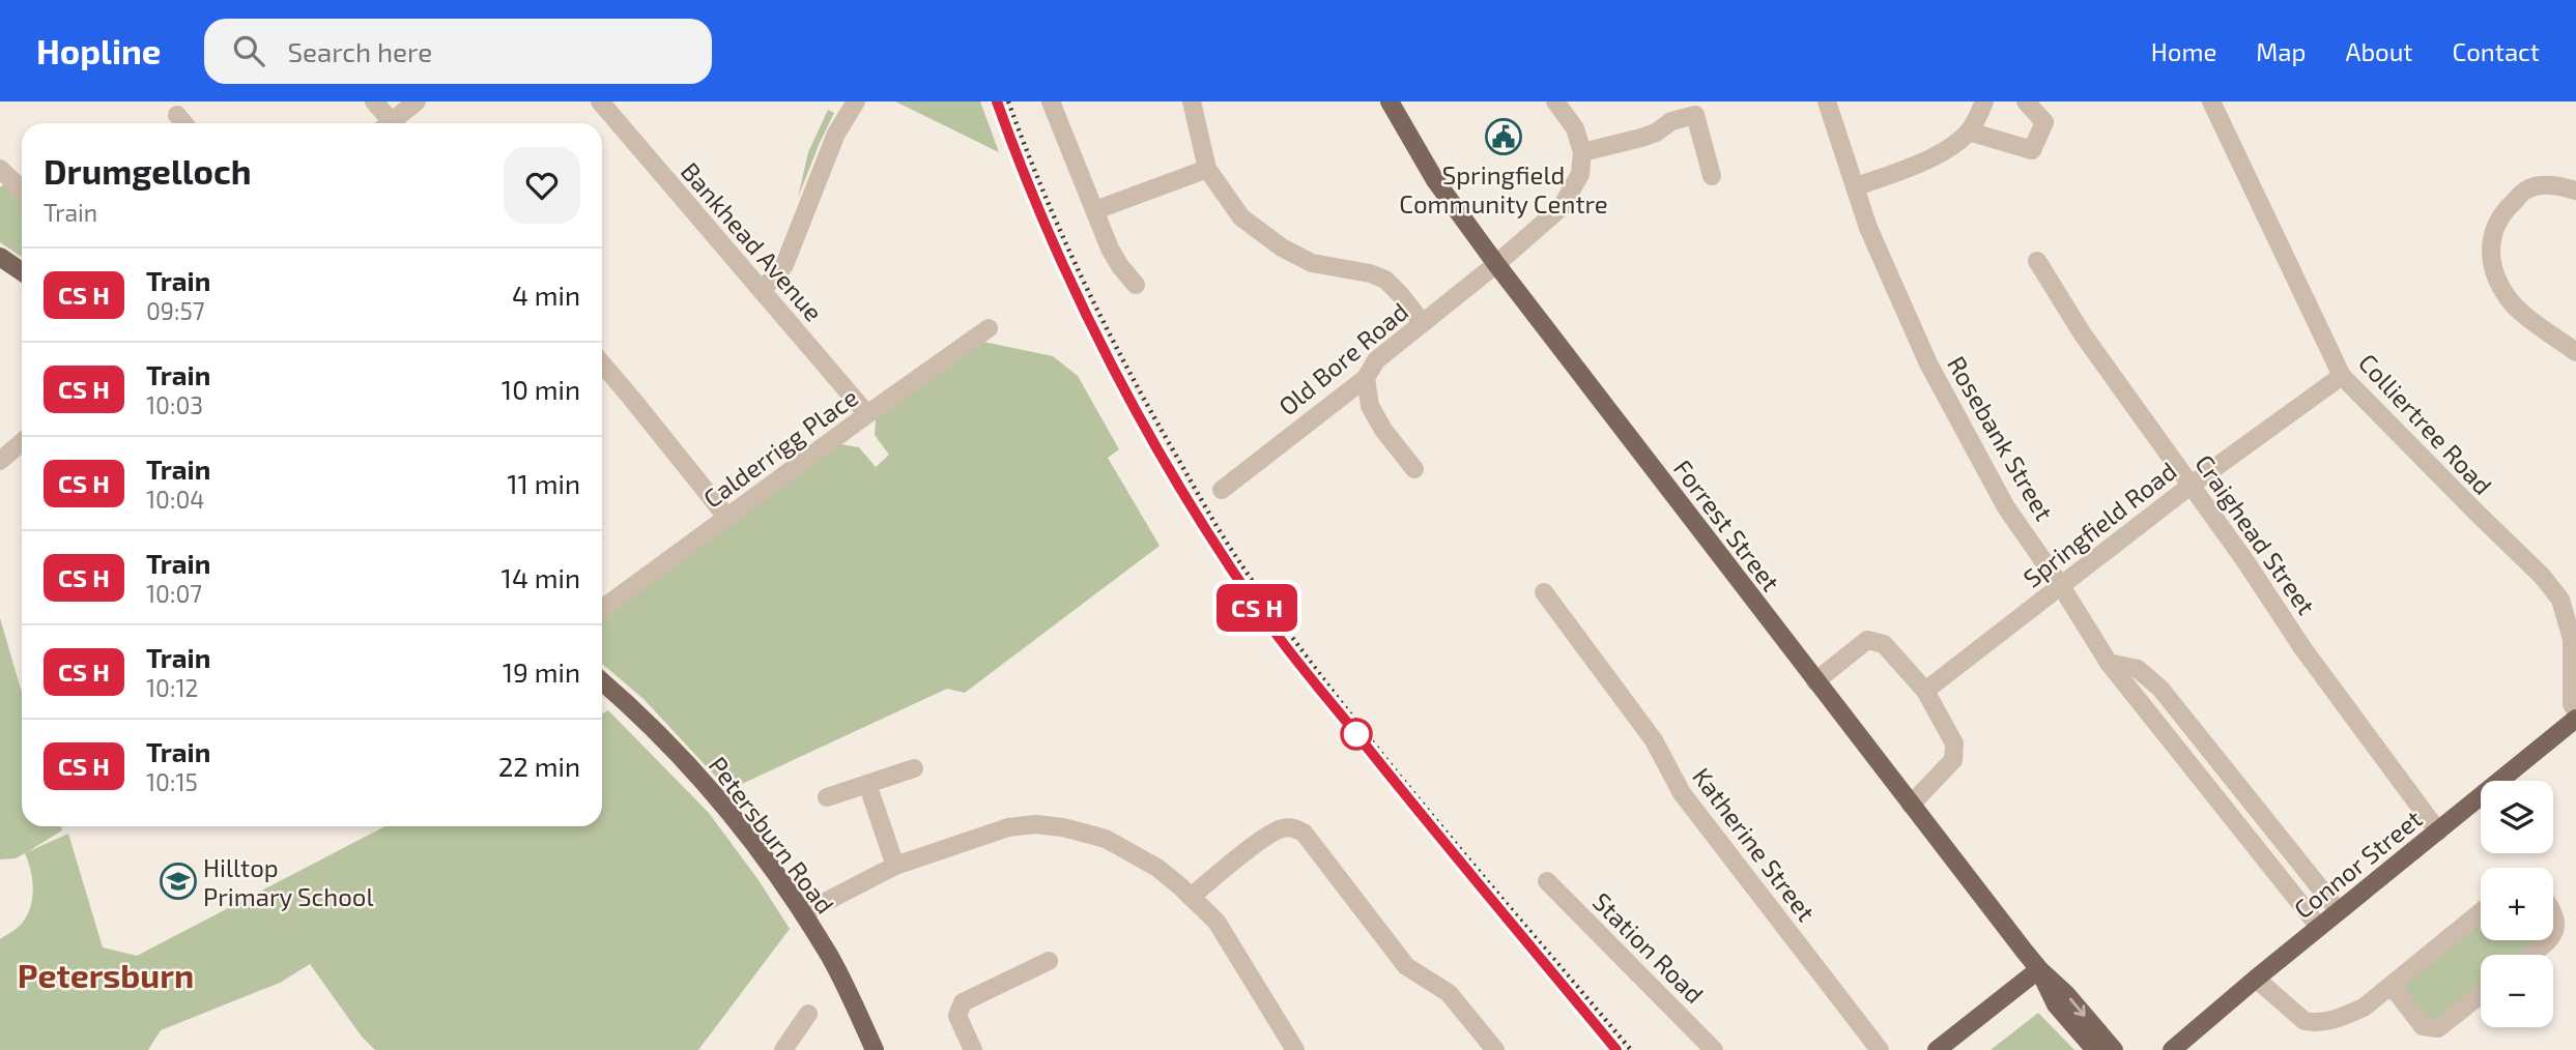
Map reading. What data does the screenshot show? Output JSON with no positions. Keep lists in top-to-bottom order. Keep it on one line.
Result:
{"streets":{"main road":["Forrest Street","Petersburn Road","Connor Street"],"street":["Bankhead Avenue","Old Bore Road","Colliertree Road","Rosebank Street","Calderrigg Place","Springfield Road","Craighead Street","Katherine Street","Station Road"]},"crossings":[["Bankhead Avenue","Calderrigg Place"],["Old Bore Road","Forrest Street"],["Colliertree Road","Springfield Road"],["Rosebank Street","Springfield Road"],["Rosebank Street","Connor Street"],["Springfield Road","Craighead Street"],["Craighead Street","Connor Street"]],"districts":["Petersburn"],"places":{"public building":["Springfield Community Centre"],"school or university":["Hilltop Primary School"]},"page":{"header":"Hopline","search":"Search here","nav":["Home","Map","About","Contact"],"on_map":"CS H","heading":["Drumgelloch","Train"],"list":[{"mark":"CS H","name":"Train","note":"09:57","value":"4 min"},{"mark":"CS H","name":"Train","note":"10:03","value":"10 min"},{"mark":"CS H","name":"Train","note":"10:04","value":"11 min"},{"mark":"CS H","name":"Train","note":"10:07","value":"14 min"},{"mark":"CS H","name":"Train","note":"10:12","value":"19 min"},{"mark":"CS H","name":"Train","note":"10:15","value":"22 min"}],"map_buttons":["+","−"]}}
